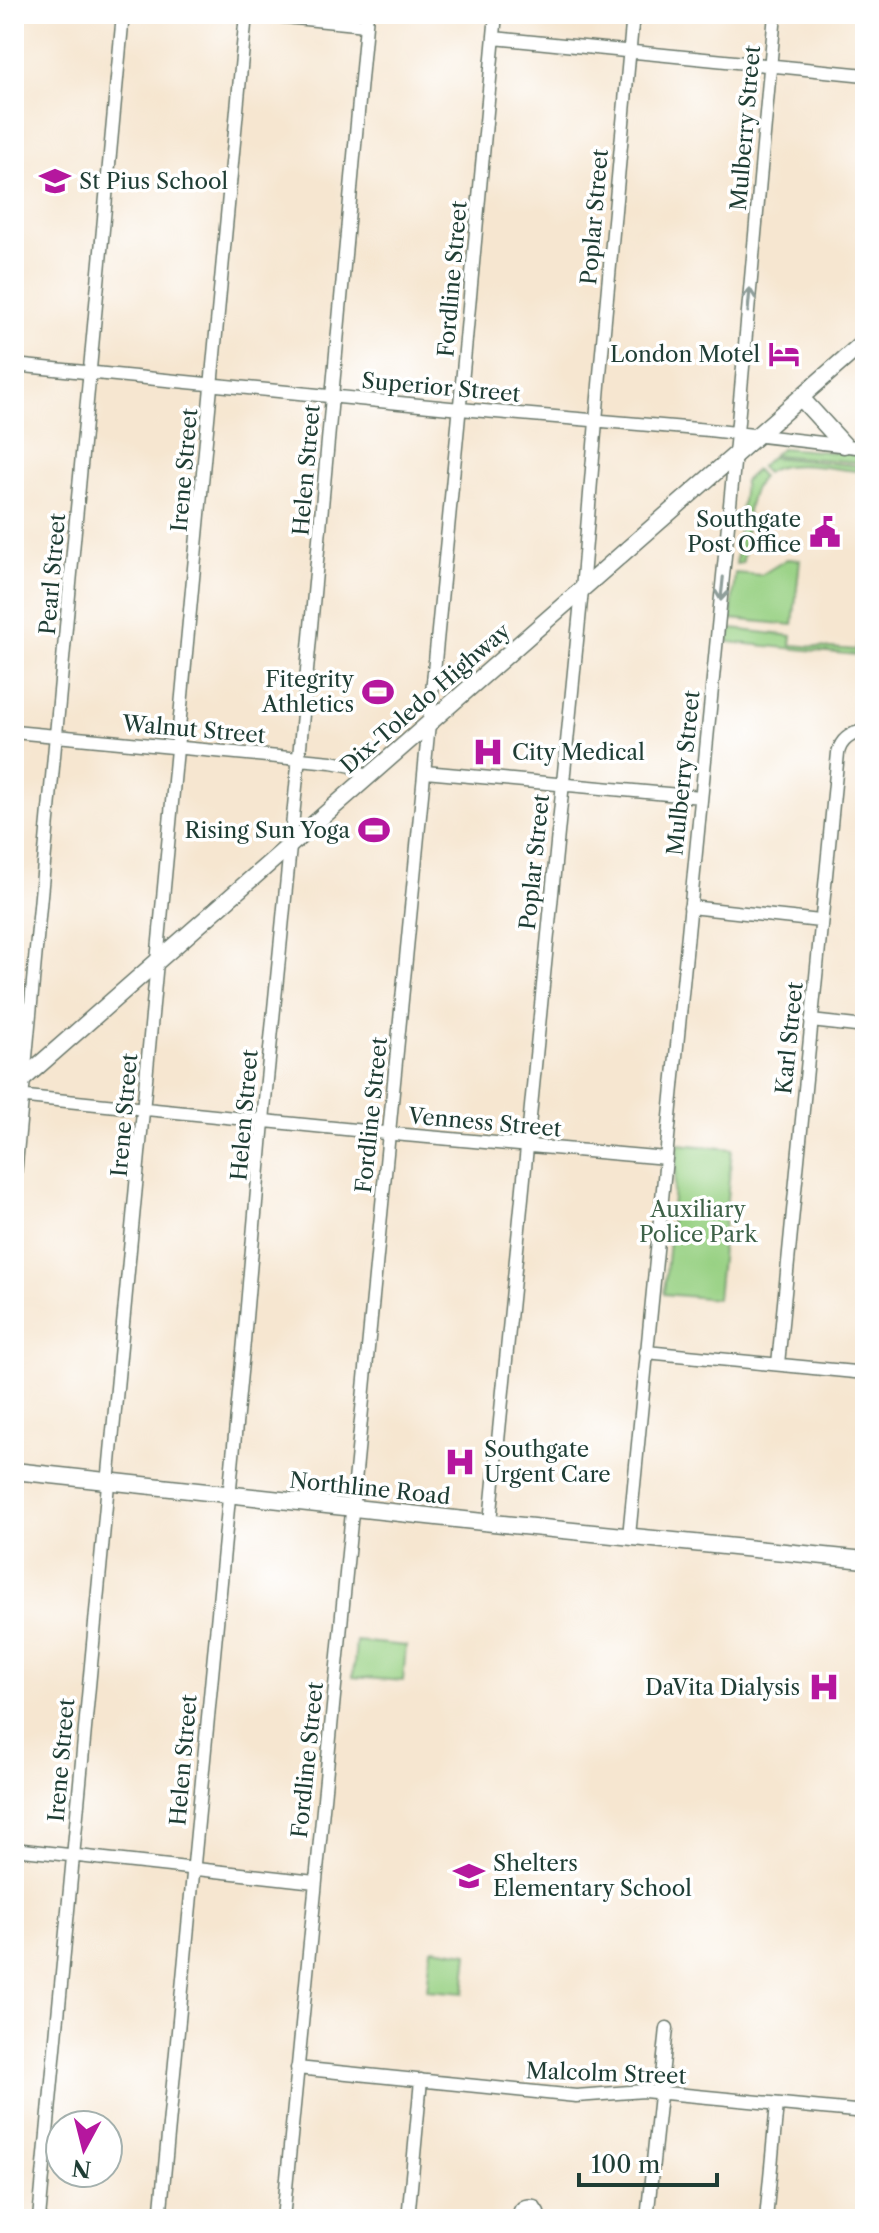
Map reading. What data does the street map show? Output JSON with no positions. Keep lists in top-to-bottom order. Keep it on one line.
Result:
{"streets":{"main road":["Dix-Toledo Highway","Northline Road"],"street":["Mulberry Street","Poplar Street","Fordline Street","Superior Street","Irene Street","Helen Street","Pearl Street","Walnut Street","Karl Street","Venness Street","Malcolm Street"]},"crossings":[["Mulberry Street","Superior Street"],["Mulberry Street","Dix-Toledo Highway"],["Mulberry Street","Venness Street"],["Mulberry Street","Northline Road"],["Poplar Street","Superior Street"],["Poplar Street","Dix-Toledo Highway"],["Poplar Street","Venness Street"],["Poplar Street","Northline Road"],["Fordline Street","Superior Street"],["Fordline Street","Dix-Toledo Highway"],["Fordline Street","Venness Street"],["Fordline Street","Northline Road"],["Fordline Street","Malcolm Street"],["Superior Street","Irene Street"],["Superior Street","Helen Street"],["Superior Street","Pearl Street"],["Superior Street","Dix-Toledo Highway"],["Irene Street","Dix-Toledo Highway"],["Irene Street","Walnut Street"],["Irene Street","Venness Street"],["Irene Street","Northline Road"],["Helen Street","Dix-Toledo Highway"],["Helen Street","Walnut Street"],["Helen Street","Venness Street"],["Helen Street","Northline Road"],["Pearl Street","Dix-Toledo Highway"],["Pearl Street","Walnut Street"],["Pearl Street","Venness Street"],["Dix-Toledo Highway","Walnut Street"],["Dix-Toledo Highway","Venness Street"]],"parks":["Auxiliary Police Park"],"places":{"school or university":["St Pius School","Shelters Elementary School"],"hotel":["London Motel"],"public building":["Southgate Post Office"],"sports":["Fitegrity Athletics","Rising Sun Yoga"],"hospital":["City Medical","Southgate Urgent Care","DaVita Dialysis"]},"scale_bar":"100 m","north":"bottom"}
